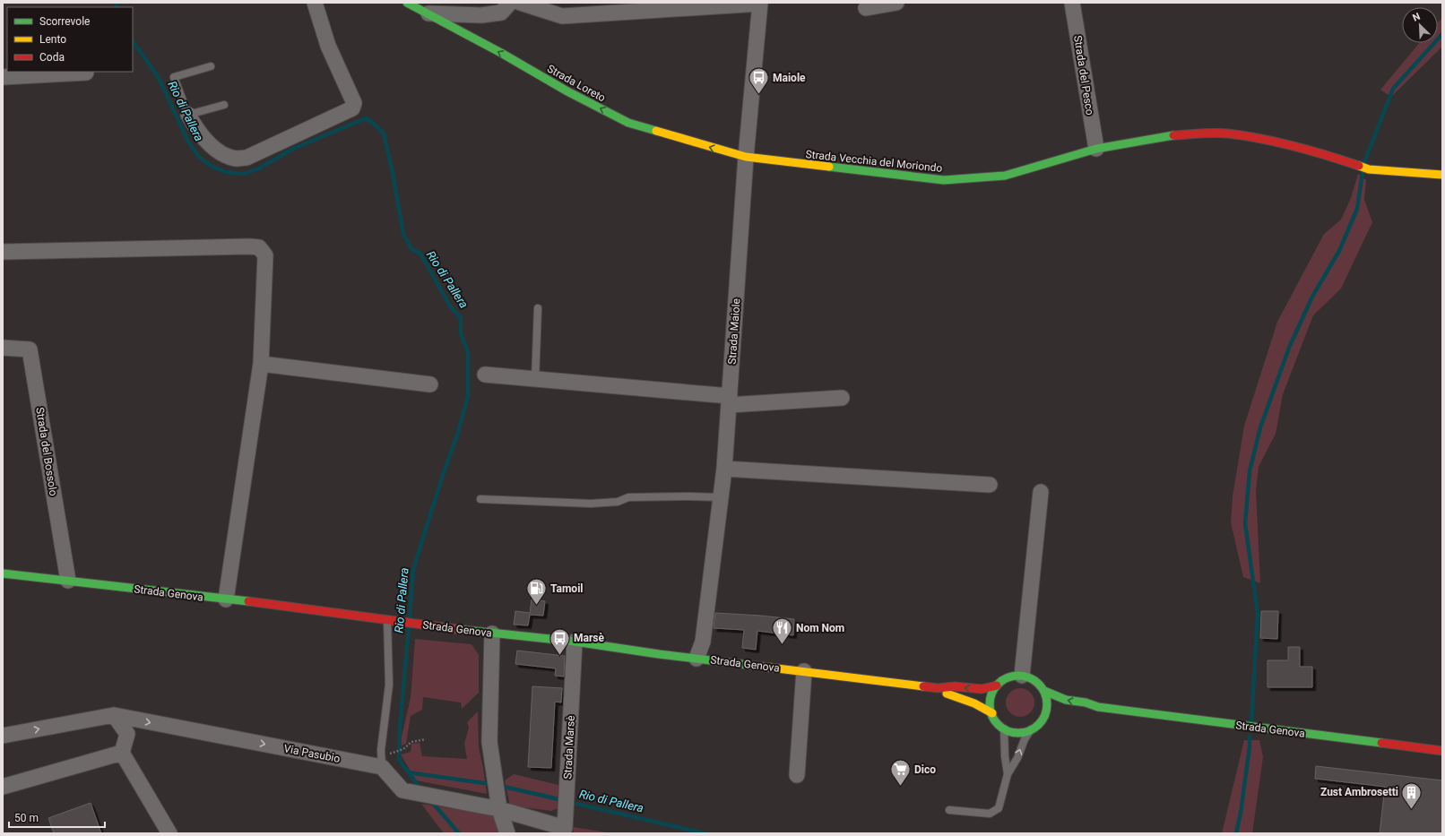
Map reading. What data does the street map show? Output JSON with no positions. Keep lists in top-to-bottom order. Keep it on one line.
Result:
{"streets":{"main road":["Strada Loreto","Strada Vecchia del Moriondo","Strada Genova"],"street":["Strada del Pesco","Strada Maiole","Strada del Bossolo","Strada Marsè","Via Pasubio"]},"crossings":[["Strada del Pesco","Strada Vecchia del Moriondo"],["Strada Loreto","Strada Vecchia del Moriondo"],["Strada Loreto","Strada Maiole"],["Strada Vecchia del Moriondo","Strada Maiole"],["Strada Maiole","Strada Genova"],["Strada del Bossolo","Strada Genova"],["Strada Genova","Strada Marsè"]],"one_way":["Strada Loreto","Via Pasubio"],"water":["Rio di Pallera"],"places":{"bus stop":["Maiole","Marsè"],"fuel station":["Tamoil"],"restaurant":["Nom Nom"],"supermarket":["Dico"],"building":["Zust Ambrosetti"]},"legend":["Scorrevole","Lento","Coda"],"scale_bar":"50 m","north":"top left"}
